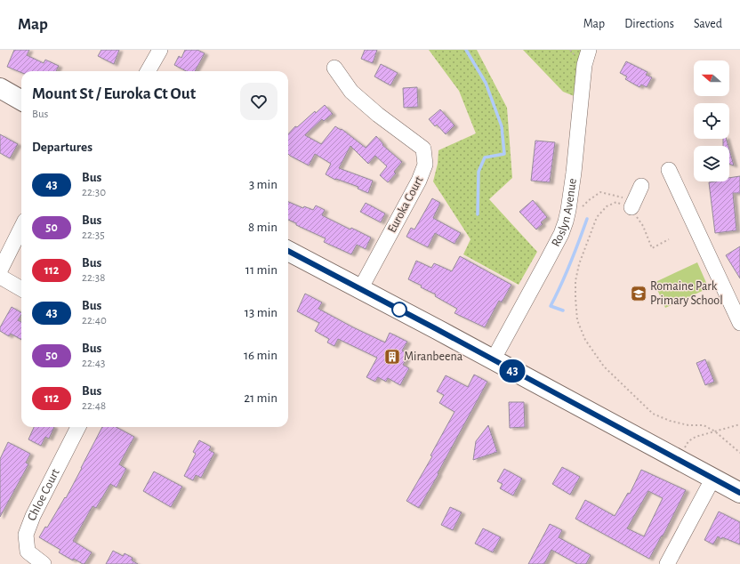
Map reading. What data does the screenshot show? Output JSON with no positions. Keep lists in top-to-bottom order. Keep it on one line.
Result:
{"streets":{"street":["Euroka Court","Roslyn Avenue","Chloe Court"]},"places":{"school or university":["Romaine Park Primary School"],"building":["Miranbeena"]},"lines":["bus line 43"],"north":"left","page":{"header":"Map","nav":["Map","Directions","Saved"],"on_map":"43","heading":[["Mount St / Euroka Ct Out","Bus"],"Departures"],"list":[{"mark":"43","name":"Bus","note":"22:30","value":"3 min"},{"mark":"50","name":"Bus","note":"22:35","value":"8 min"},{"mark":"112","name":"Bus","note":"22:38","value":"11 min"},{"mark":"43","name":"Bus","note":"22:40","value":"13 min"},{"mark":"50","name":"Bus","note":"22:43","value":"16 min"},{"mark":"112","name":"Bus","note":"22:48","value":"21 min"}]}}
